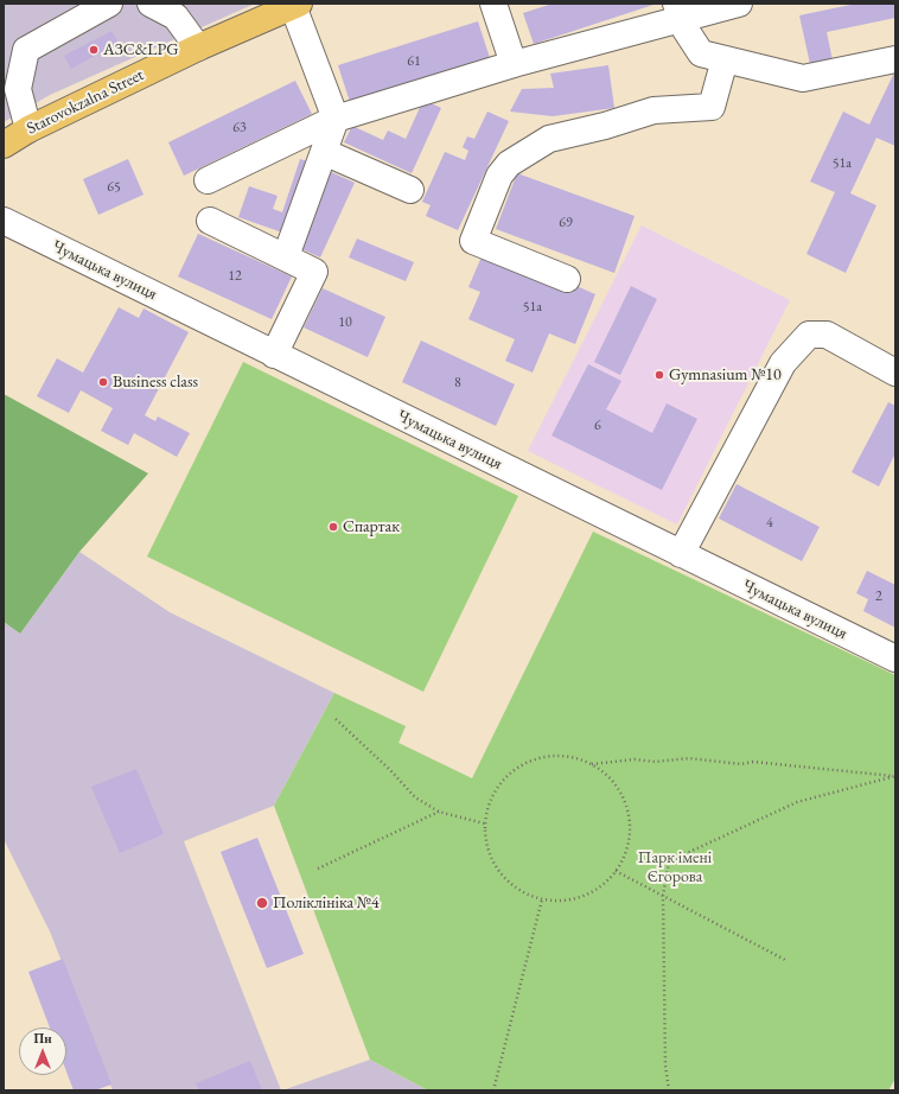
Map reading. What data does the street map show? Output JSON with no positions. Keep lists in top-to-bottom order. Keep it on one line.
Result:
{"streets":{"main road":["Starovokzalna Street"],"street":["Чумацька вулиця"]},"parks":["Парк імені Єгорова"],"places":["АЗС&LPG","Gymnasium №10","Business class","Спартак","Поліклініка №4"],"house_numbers":["61","63","51а","65","69","12","51а","10","8","6","4","2"],"north":"top"}
